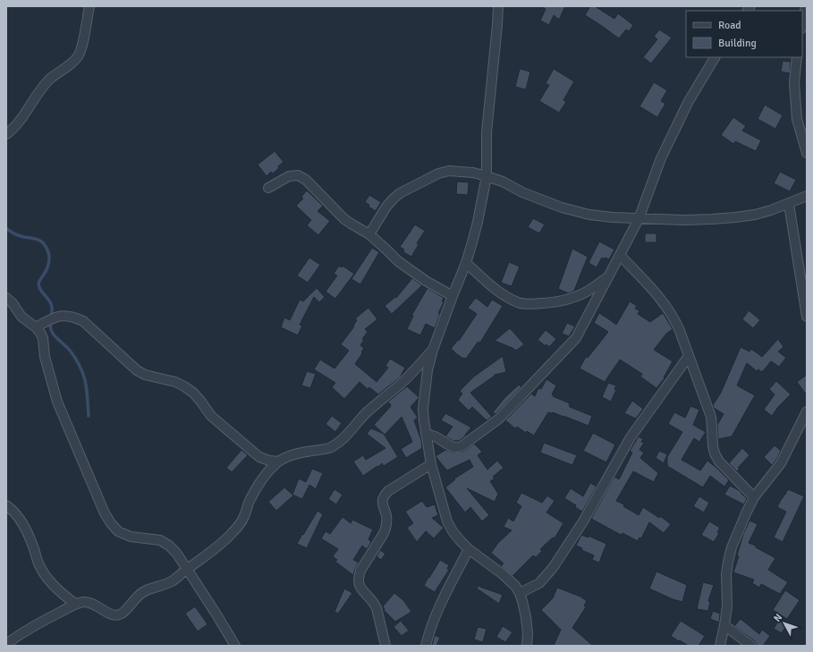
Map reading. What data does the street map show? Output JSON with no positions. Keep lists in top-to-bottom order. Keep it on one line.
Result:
{"legend":["Road","Building"],"north":"top left"}
